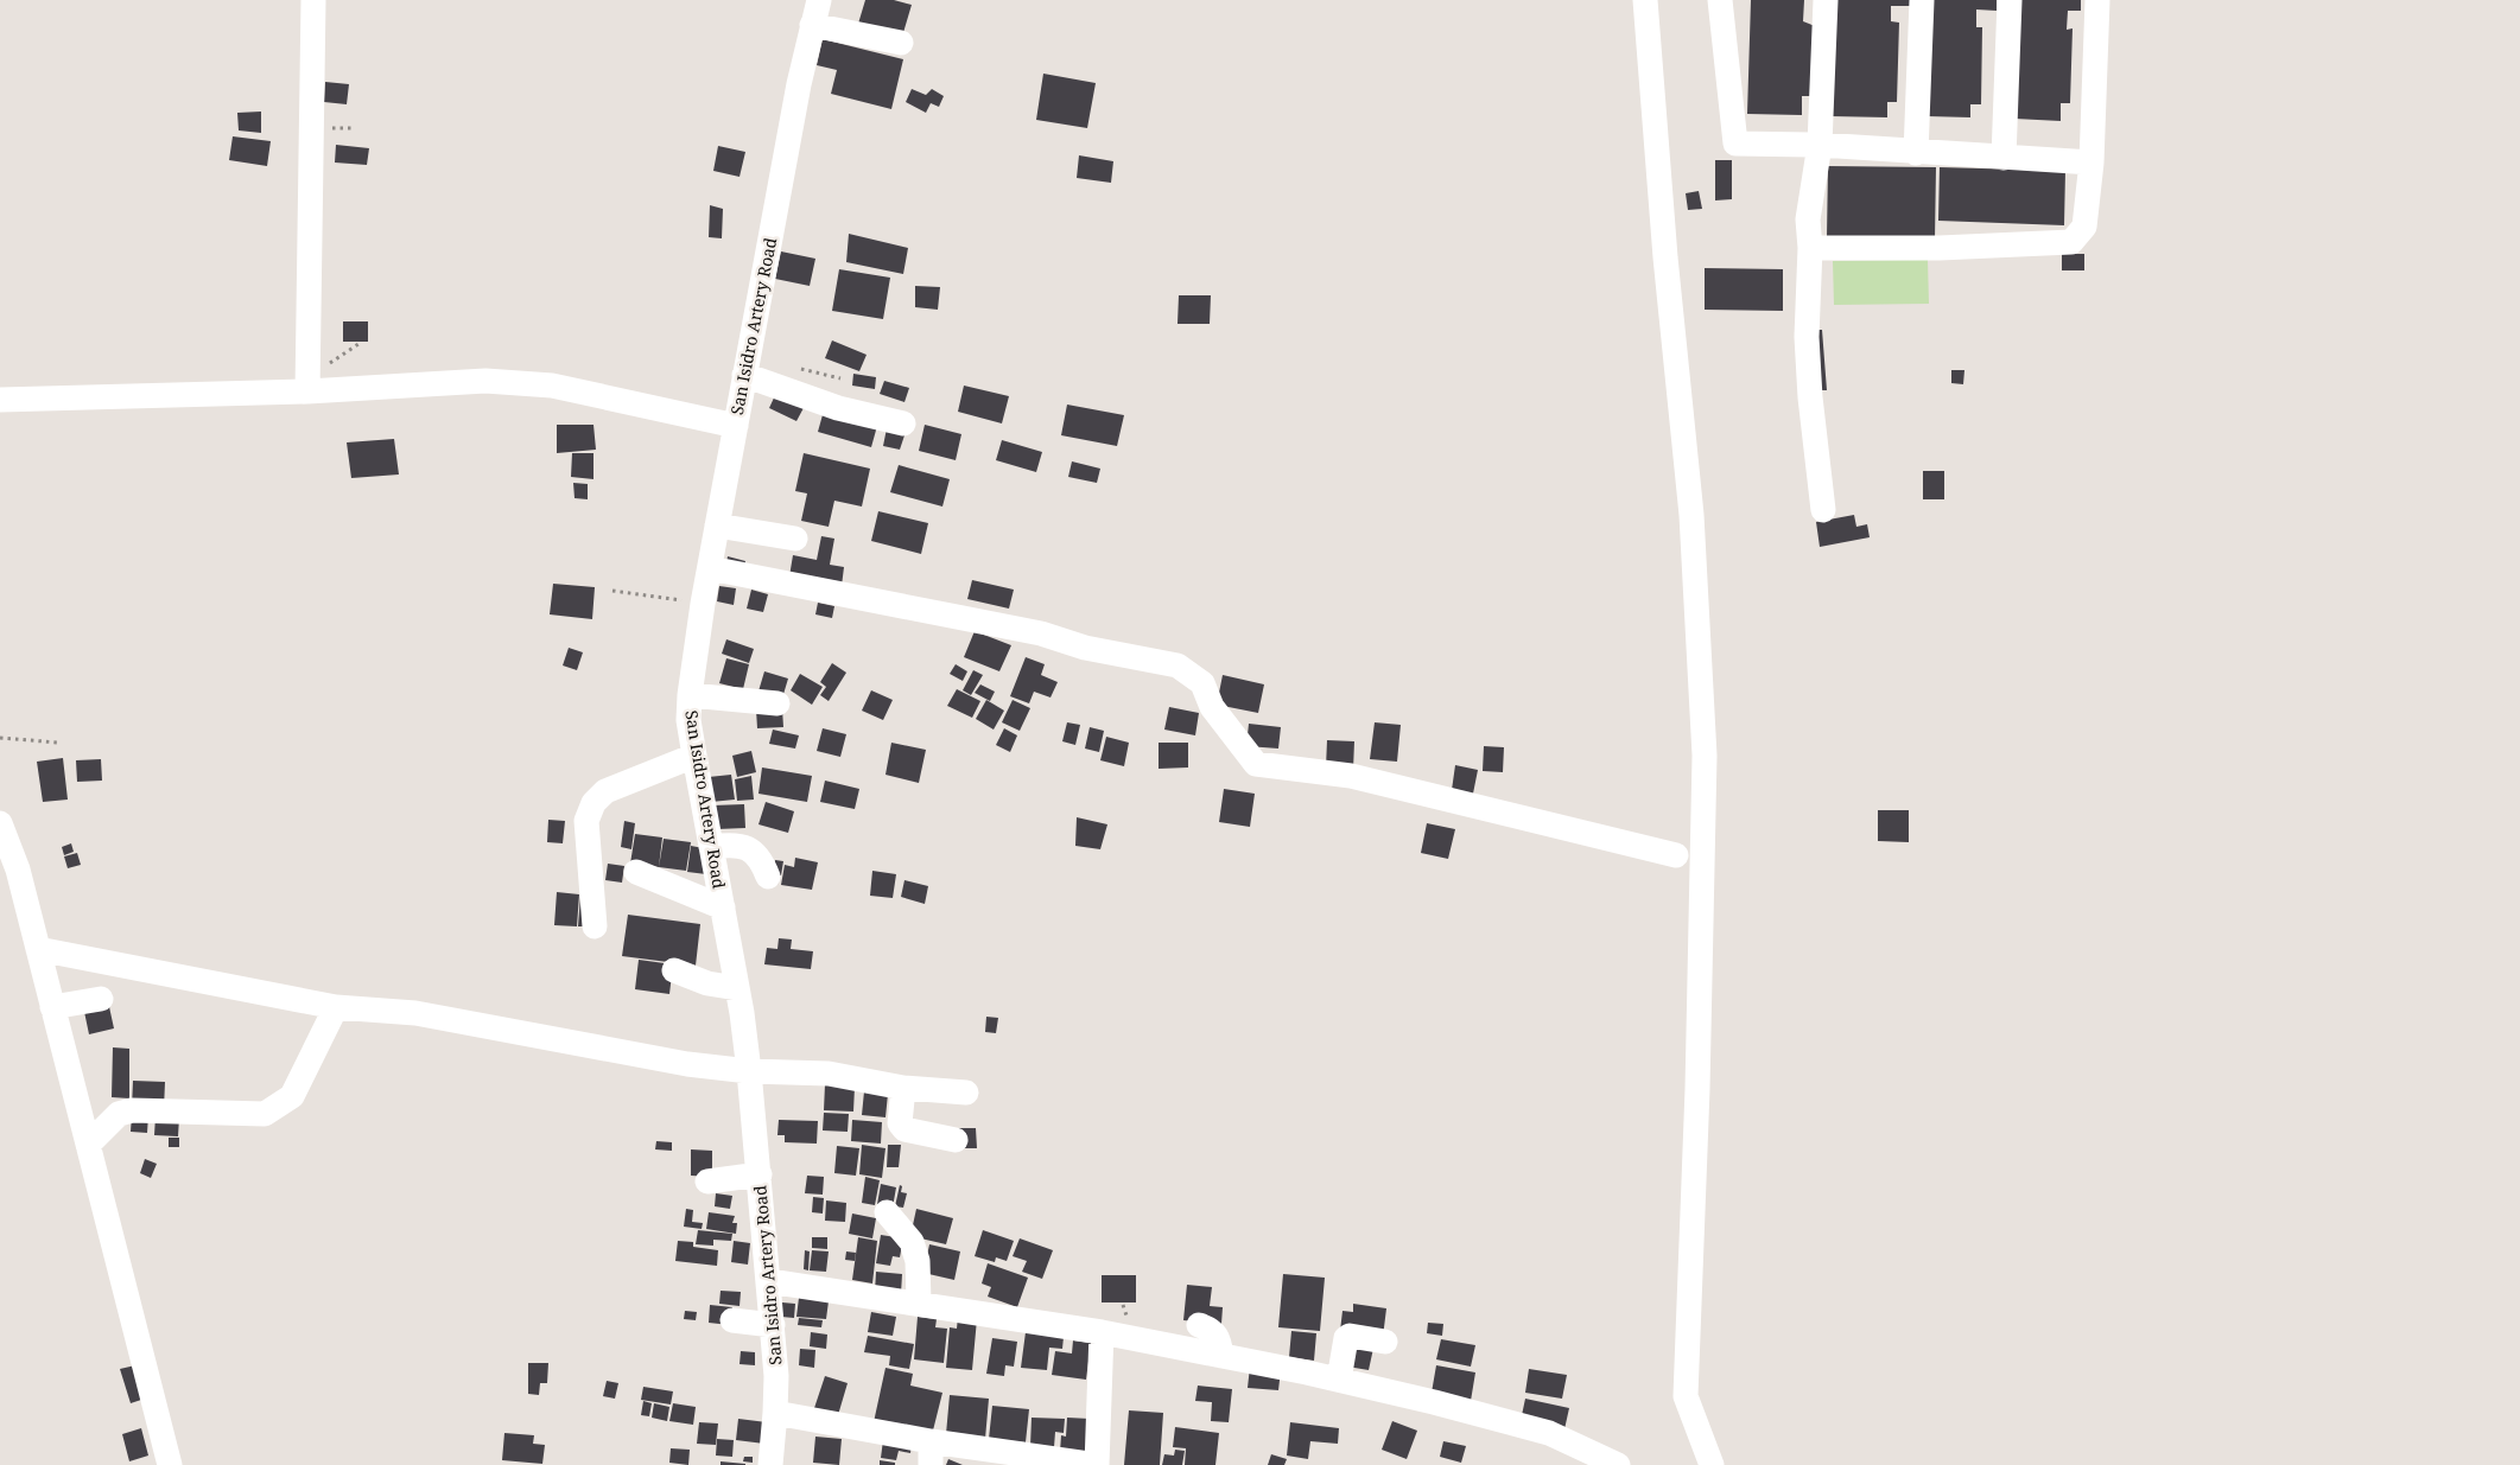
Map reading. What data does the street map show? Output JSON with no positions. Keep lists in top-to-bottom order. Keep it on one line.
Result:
{"streets":{"street":["San Isidro Artery Road"]}}
